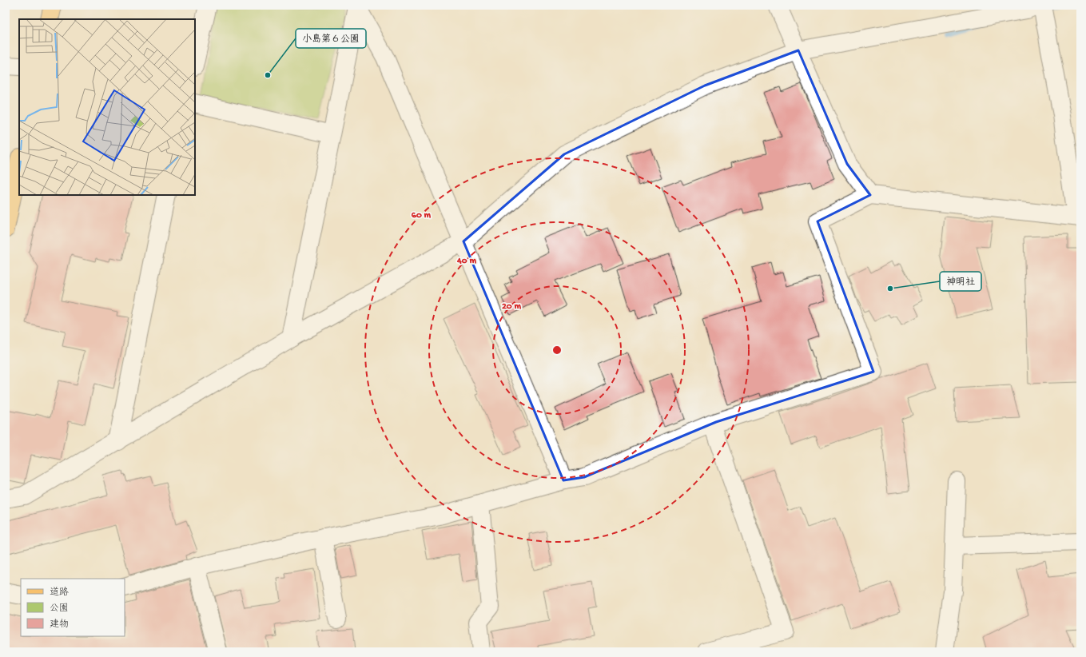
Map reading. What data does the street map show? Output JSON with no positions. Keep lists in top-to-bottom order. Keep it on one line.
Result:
{"places":["小島第６公園","神明社"],"legend":["道路","公園","建物"],"rings":["60 m","40 m","20 m"]}
